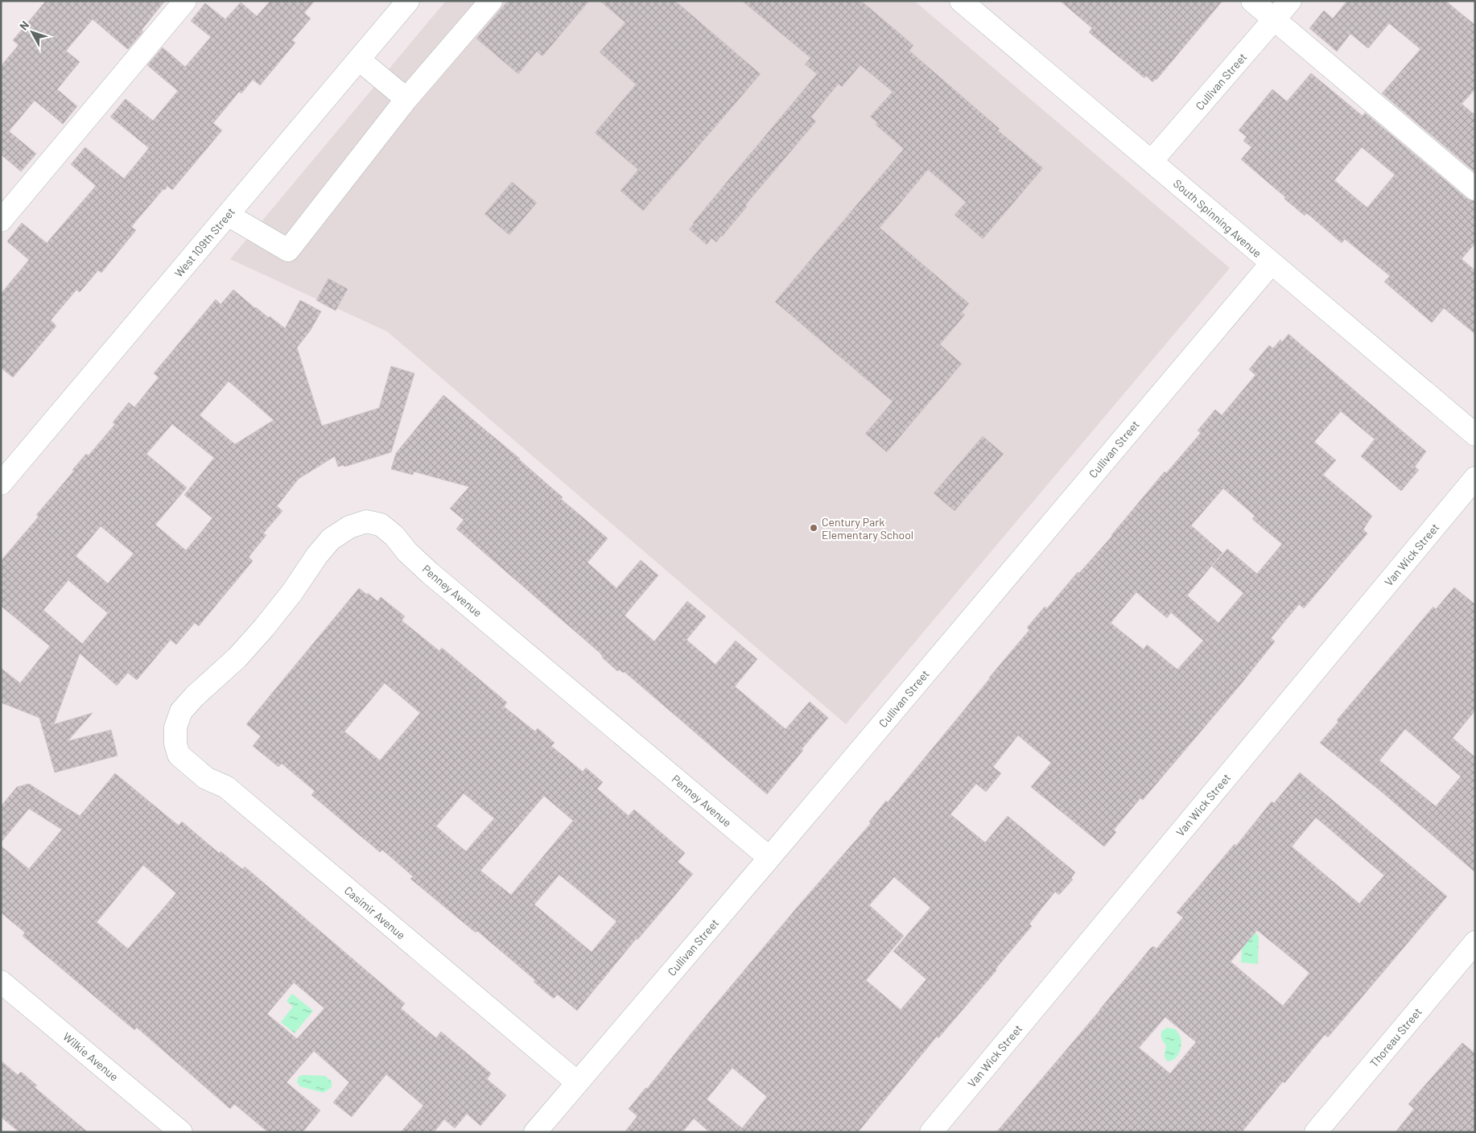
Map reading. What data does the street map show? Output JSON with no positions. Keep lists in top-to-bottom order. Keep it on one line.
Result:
{"streets":{"street":["Cullivan Street","South Spinning Avenue","West 109th Street","Van Wick Street","Penney Avenue","Casimir Avenue","Thoreau Street","Wilkie Avenue"]},"crossings":[["Cullivan Street","South Spinning Avenue"],["Cullivan Street","Penney Avenue"],["Cullivan Street","Casimir Avenue"],["Penney Avenue","Casimir Avenue"]],"places":["Century Park Elementary School"],"north":"top left"}
